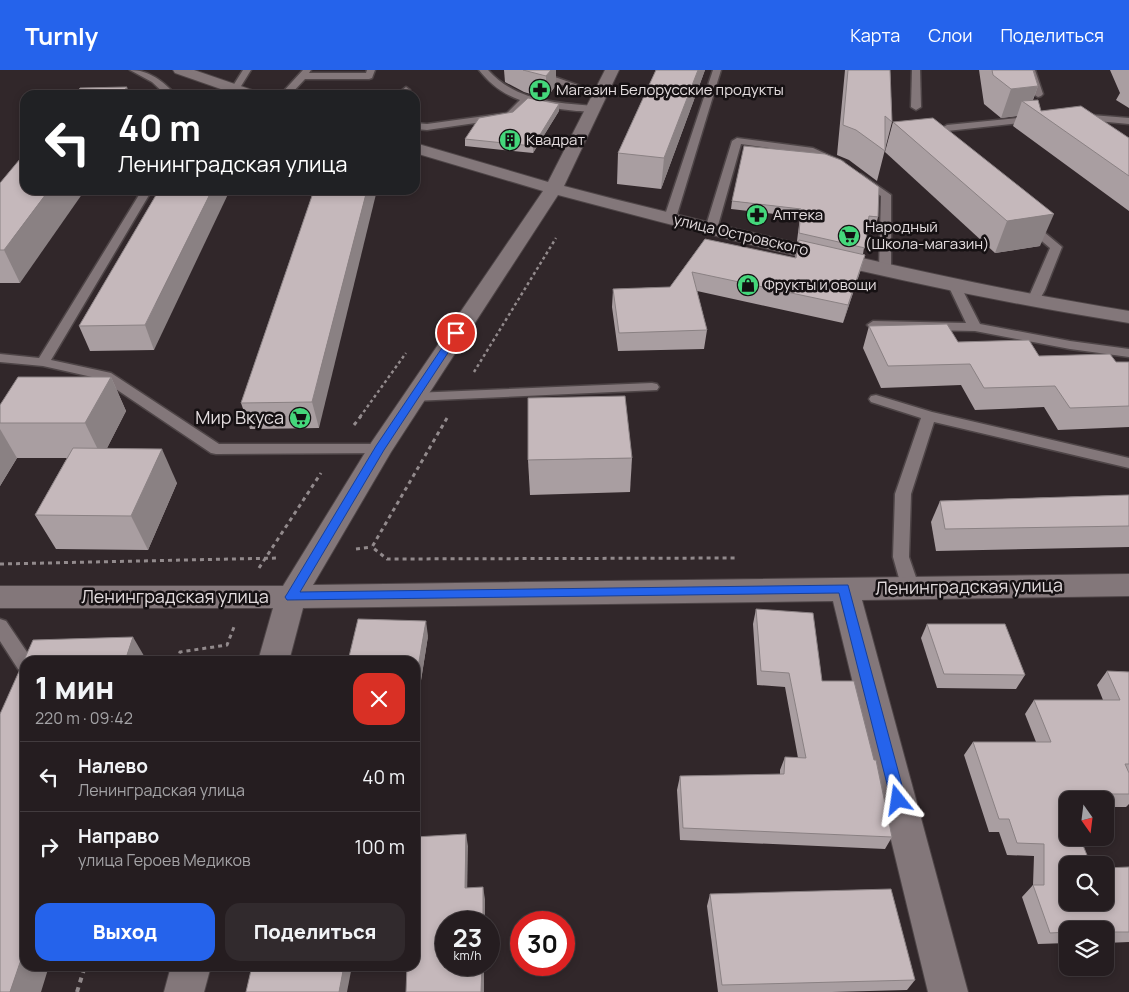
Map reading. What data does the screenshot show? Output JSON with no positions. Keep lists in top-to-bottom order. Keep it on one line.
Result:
{"streets":{"street":["улица Островского","Ленинградская улица"]},"places":{"pharmacy":["Магазин Белорусские продукты","Аптека"],"building":["Квадрат"],"supermarket":["Народный (Школа-магазин)","Мир Вкуса"],"shop":["Фрукты и овощи"]},"north":"bottom","page":{"header":"Turnly","nav":["Карта","Слои","Поделиться"],"turn":["40 m","Ленинградская улица"],"heading":["1 мин","220 m · 09:42"],"list":[{"name":"Налево","note":"Ленинградская улица","value":"40 m"},{"name":"Направо","note":"улица Героев Медиков","value":"100 m"}],"buttons":["Выход","Поделиться"],"speed":"23 km/h","limit":"30"}}
